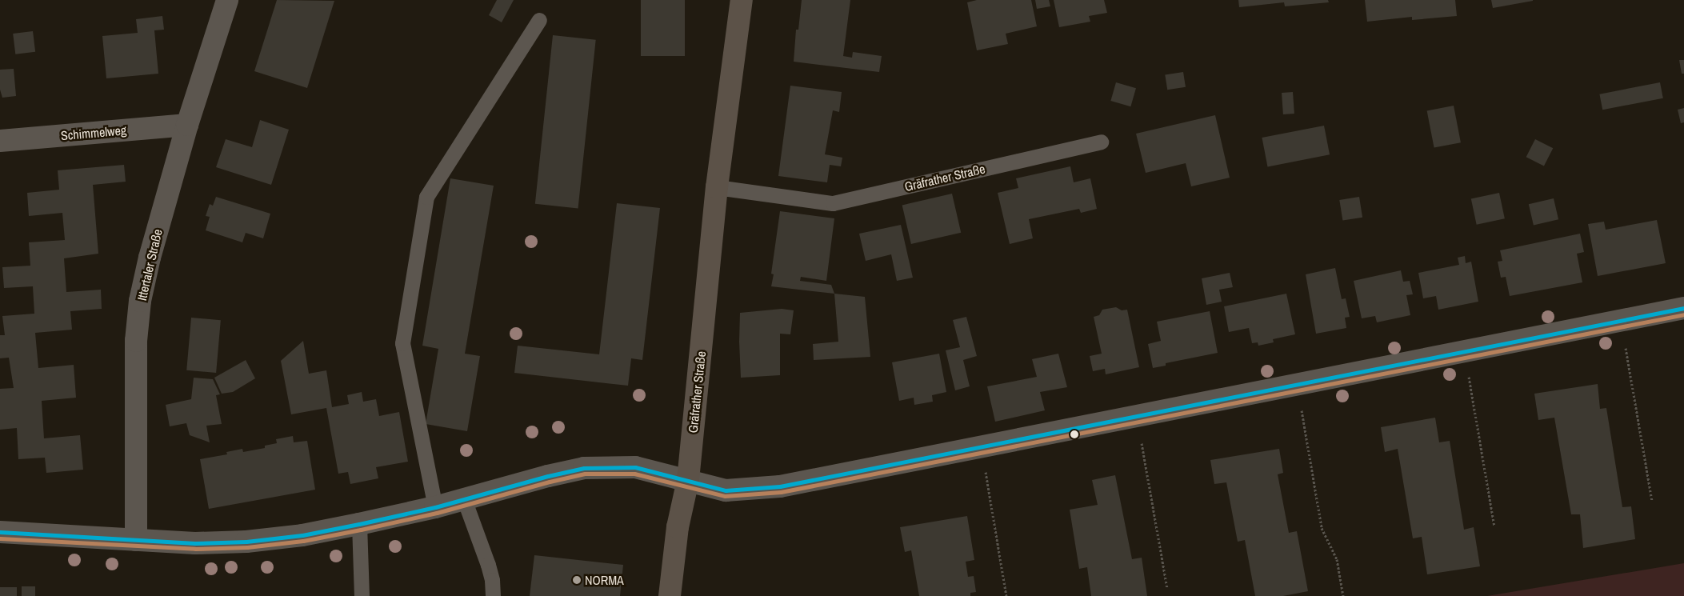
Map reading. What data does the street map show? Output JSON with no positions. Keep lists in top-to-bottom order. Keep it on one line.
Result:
{"streets":{"main road":["Gräfrather Straße"],"street":["Schimmelweg","Ittertaler Straße"]},"crossings":[["Schimmelweg","Ittertaler Straße"]],"places":["NORMA"]}
